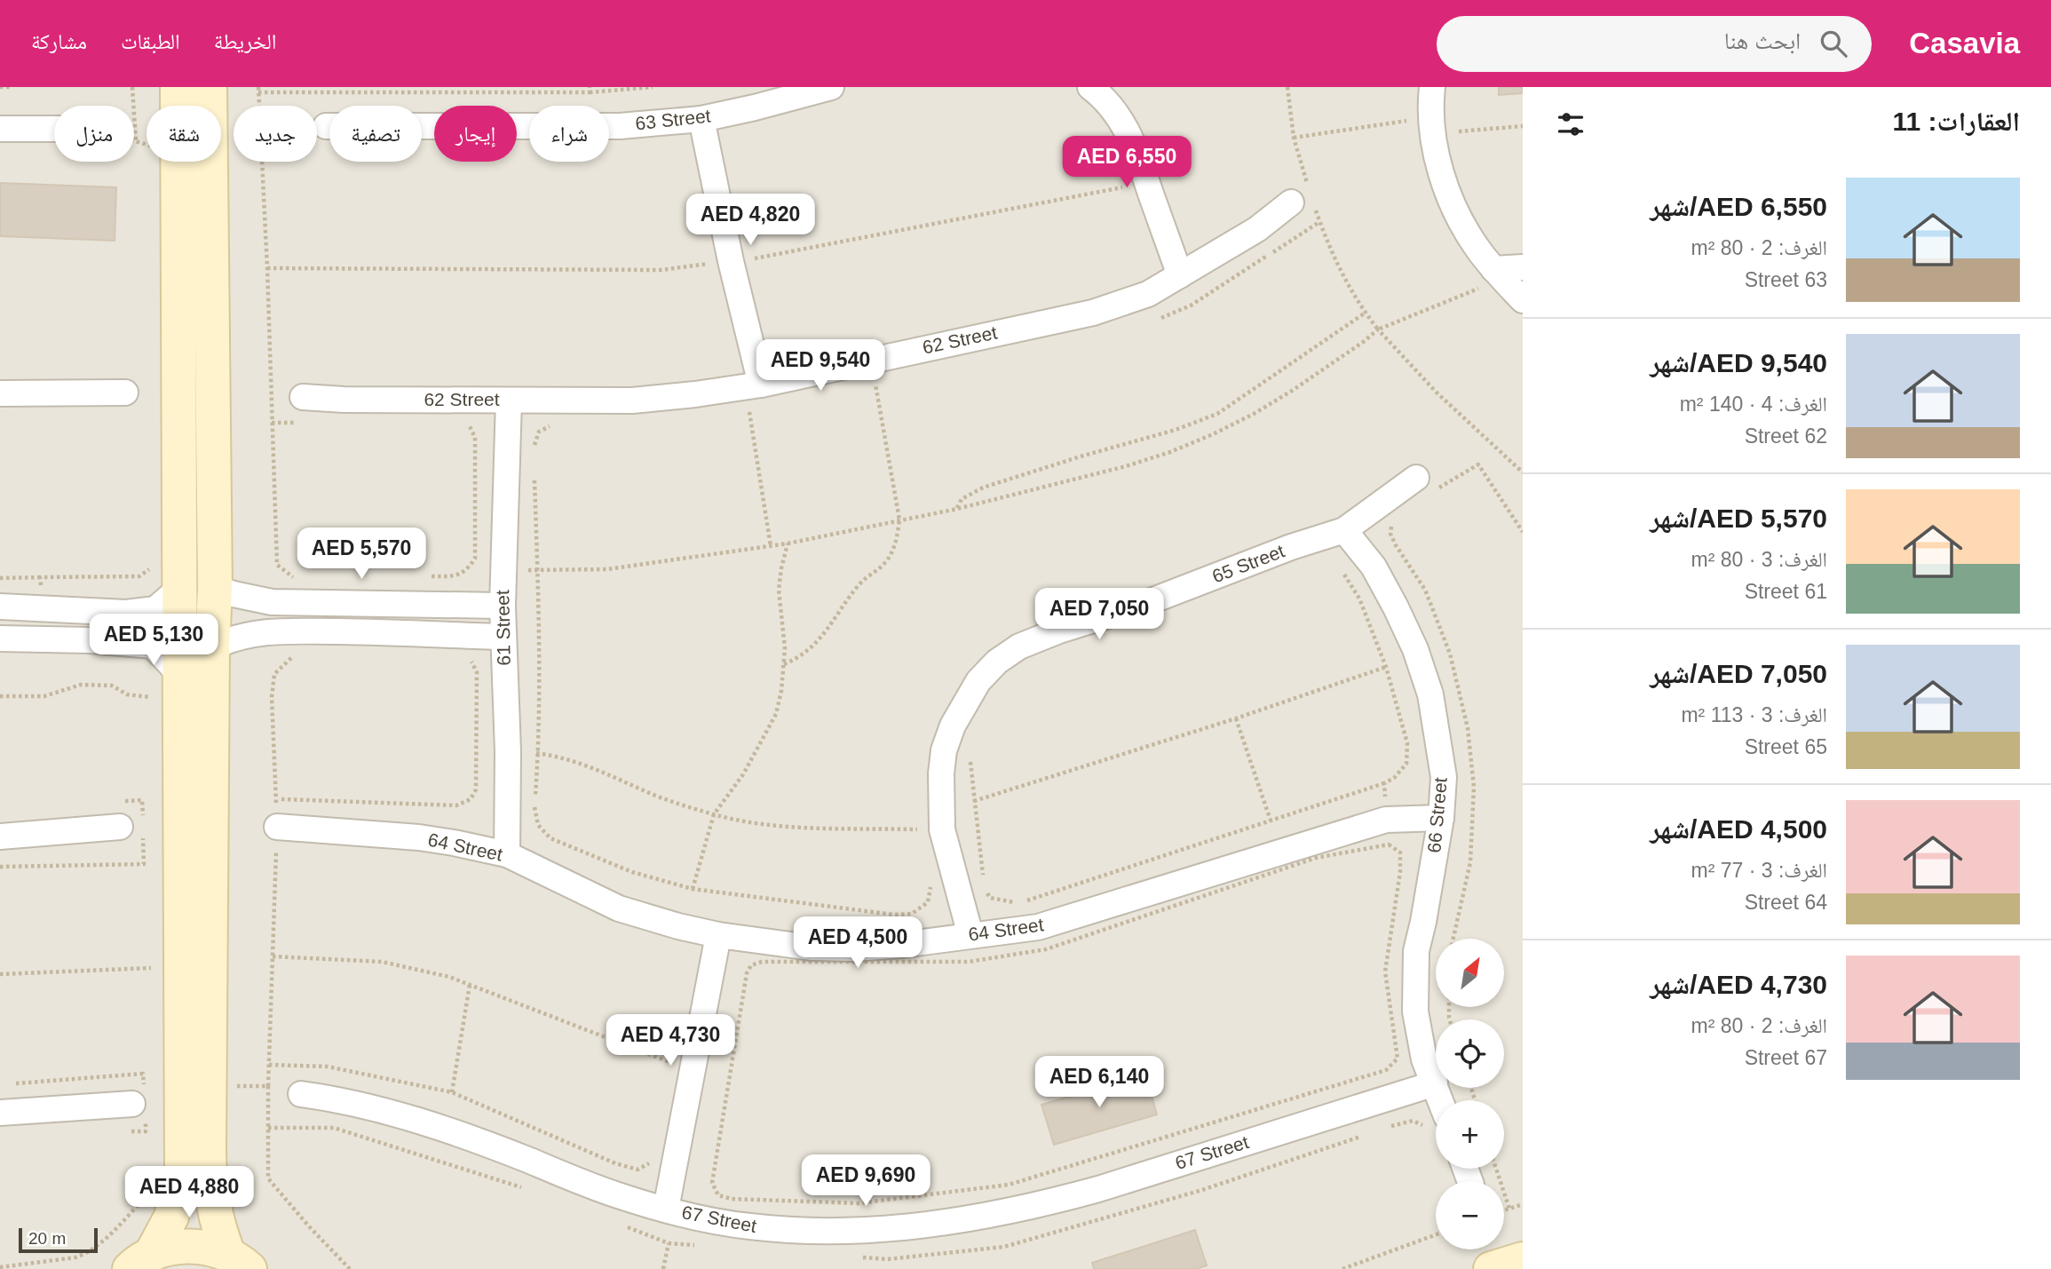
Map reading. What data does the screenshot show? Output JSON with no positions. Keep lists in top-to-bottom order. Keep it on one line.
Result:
{"streets":{"street":["63 Street","62 Street","65 Street","61 Street","66 Street","64 Street","67 Street"]},"crossings":[["62 Street","61 Street"],["65 Street","66 Street"],["65 Street","64 Street"],["61 Street","64 Street"],["66 Street","64 Street"],["66 Street","67 Street"]],"scale_bar":"20 m","north":"top right","page":{"header":"Casavia","search":"ابحث هنا","nav":["الخريطة","الطبقات","مشاركة"],"heading":"العقارات: 11","chip":["شراء","إيجار","تصفية","جديد","شقة","منزل"],"price":["AED 6,550","AED 4,820","AED 9,540","AED 5,570","AED 7,050","AED 5,130","AED 4,500","AED 4,730","AED 6,140","AED 9,690","AED 4,880"],"list":[{"name":"AED 6,550/شهر","note":"الغرف: 2 · 80 m² · 63 Street"},{"name":"AED 9,540/شهر","note":"الغرف: 4 · 140 m² · 62 Street"},{"name":"AED 5,570/شهر","note":"الغرف: 3 · 80 m² · 61 Street"},{"name":"AED 7,050/شهر","note":"الغرف: 3 · 113 m² · 65 Street"},{"name":"AED 4,500/شهر","note":"الغرف: 3 · 77 m² · 64 Street"},{"name":"AED 4,730/شهر","note":"الغرف: 2 · 80 m² · 67 Street"}],"map_buttons":["+","−"],"scale":"20 m"}}
